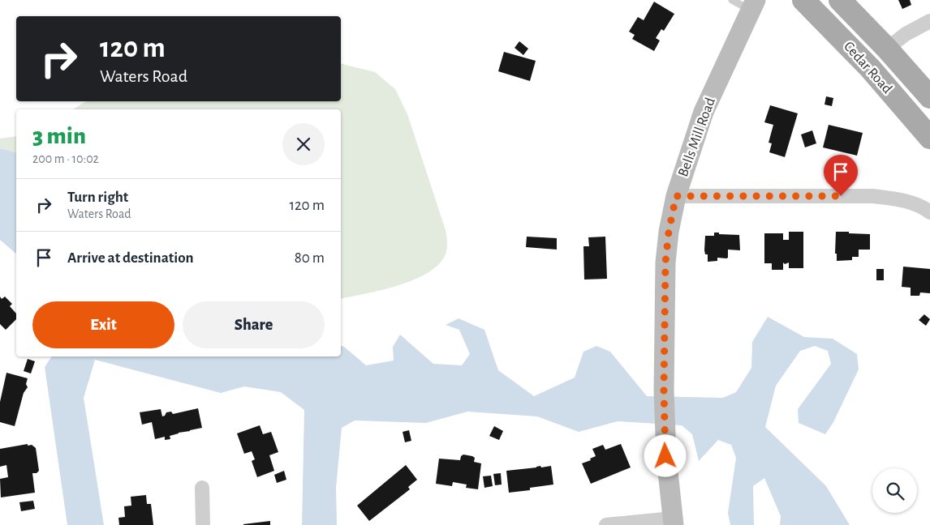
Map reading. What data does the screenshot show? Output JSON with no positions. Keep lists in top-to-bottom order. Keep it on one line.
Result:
{"streets":{"main road":["Cedar Road"],"street":["Bells Mill Road"]},"page":{"turn":["120 m","Waters Road"],"heading":["3 min","200 m · 10:02"],"list":[{"name":"Turn right","note":"Waters Road","value":"120 m"},{"name":"Arrive at destination","value":"80 m"}],"buttons":["Exit","Share"]}}
